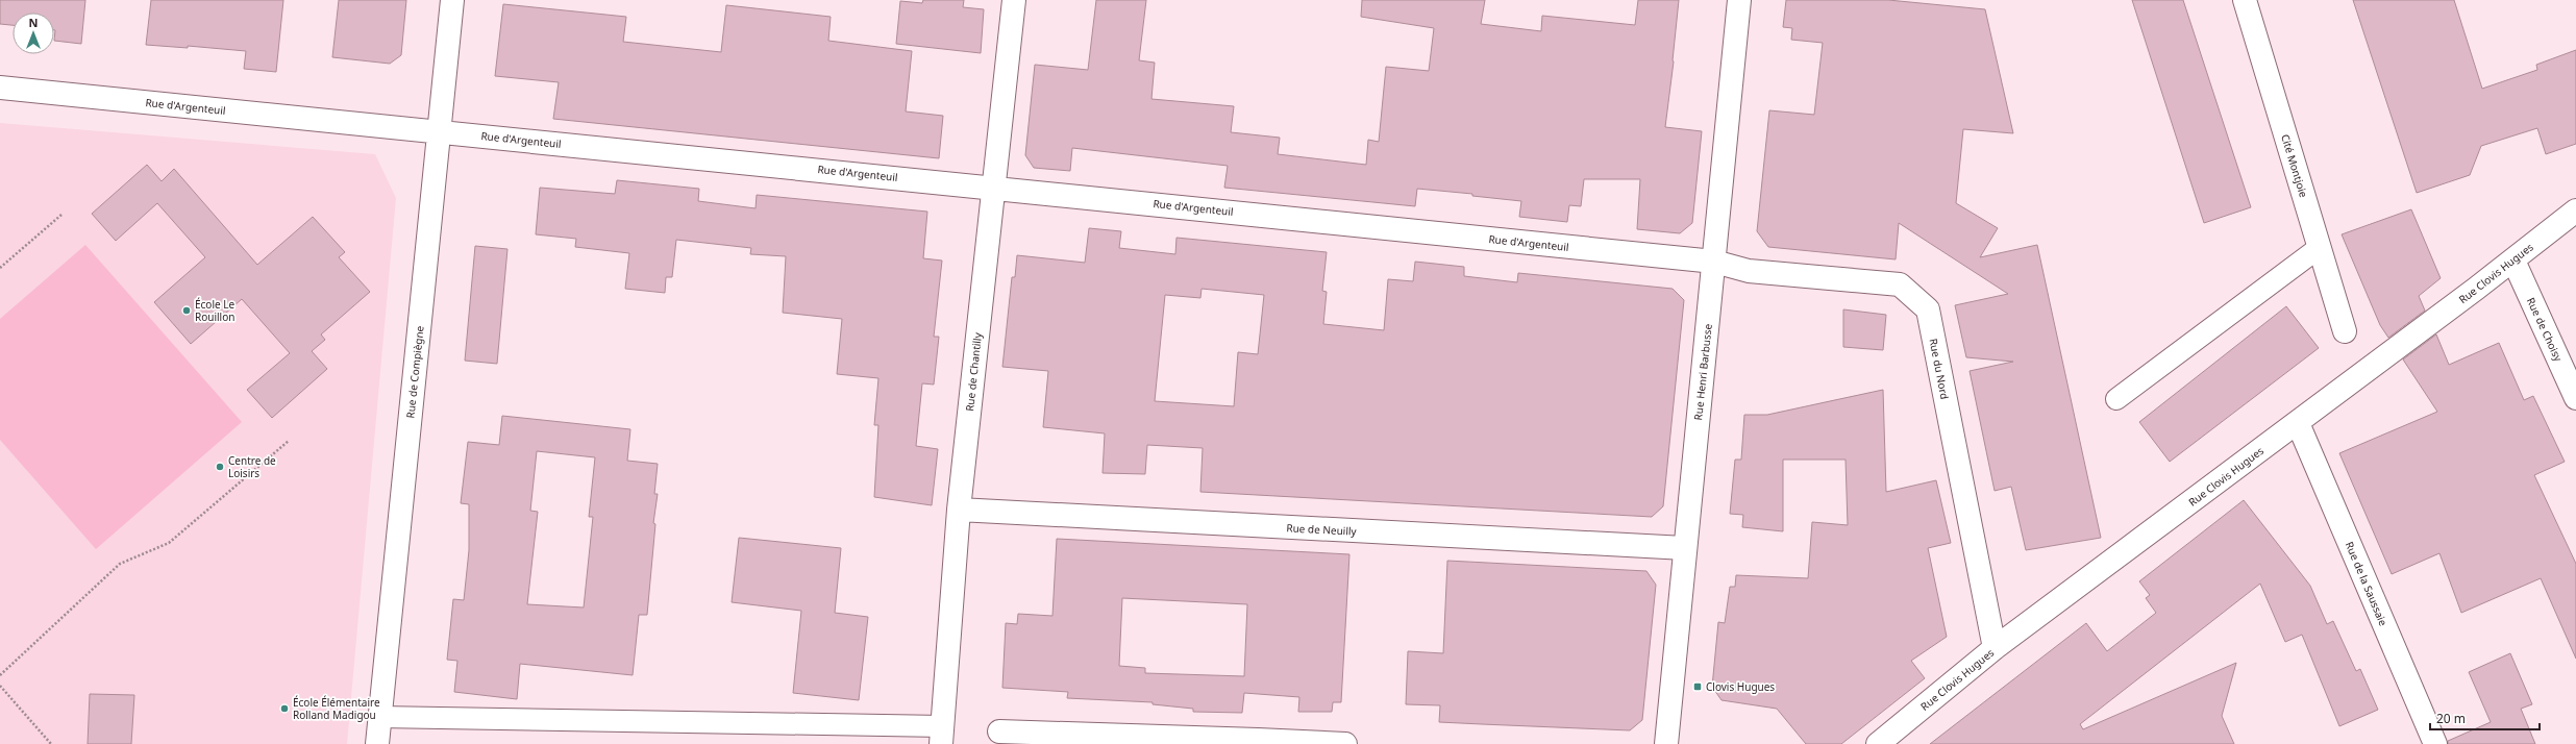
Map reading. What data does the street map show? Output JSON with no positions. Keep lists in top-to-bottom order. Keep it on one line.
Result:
{"streets":{"street":["Rue d'Argenteuil","Cité Montjoie","Rue Clovis Hugues","Rue de Choisy","Rue du Nord","Rue de Compiègne","Rue de Chantilly","Rue Henri Barbusse","Rue de Neuilly","Rue de la Saussaie"]},"crossings":[["Rue d'Argenteuil","Rue du Nord"],["Rue d'Argenteuil","Rue de Compiègne"],["Rue d'Argenteuil","Rue de Chantilly"],["Rue d'Argenteuil","Rue Henri Barbusse"],["Rue Clovis Hugues","Rue de Choisy"],["Rue Clovis Hugues","Rue du Nord"],["Rue Clovis Hugues","Rue de la Saussaie"],["Rue du Nord","Rue Henri Barbusse"],["Rue de Chantilly","Rue de Neuilly"],["Rue Henri Barbusse","Rue de Neuilly"]],"places":{"other":["École Le Rouillon","Centre de Loisirs","École Élémentaire Rolland Madigou"],"transit":["Clovis Hugues"]},"scale_bar":"20 m","north":"top"}
